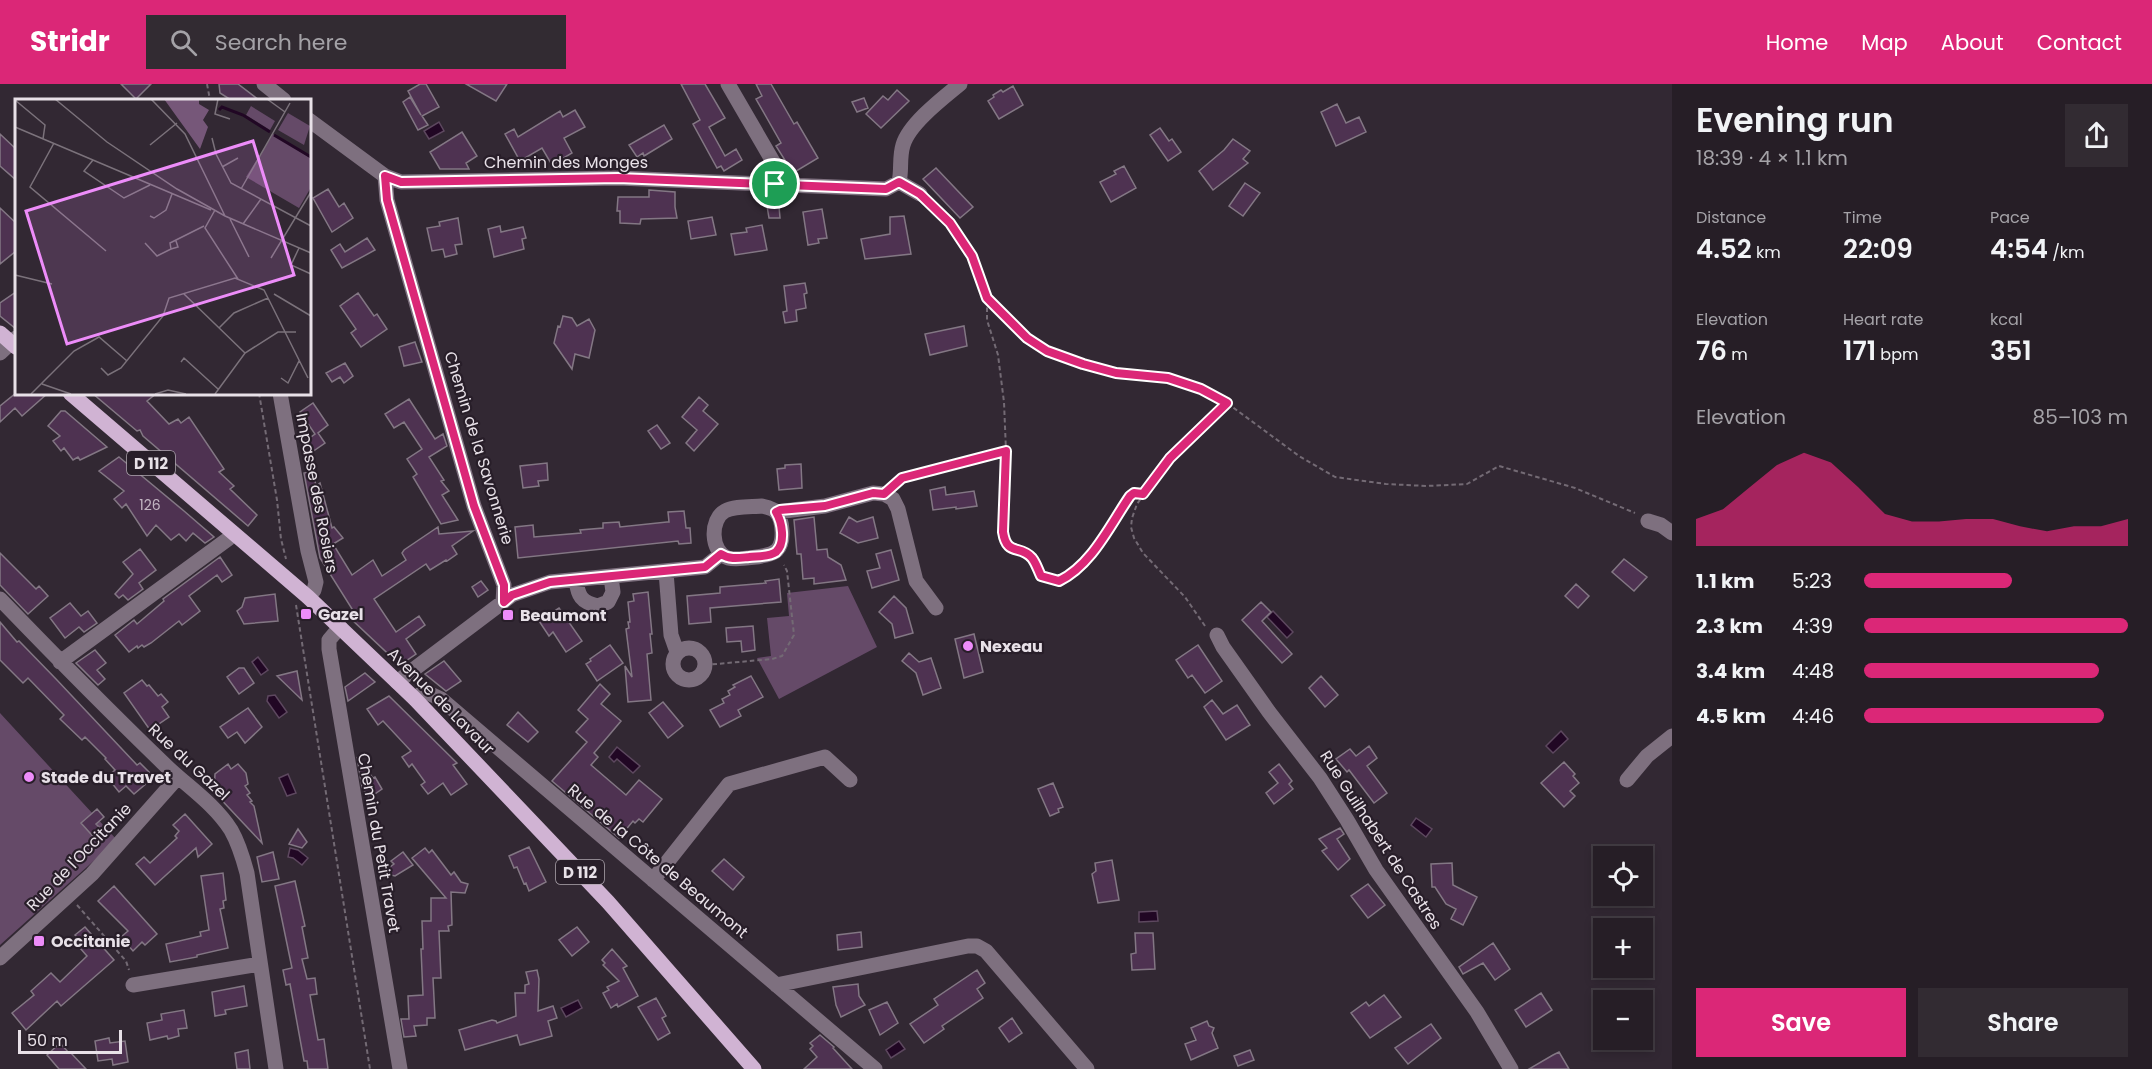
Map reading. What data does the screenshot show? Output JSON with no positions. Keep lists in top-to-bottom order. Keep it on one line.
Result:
{"streets":{"main road":["D 112","Avenue de Lavaur"],"street":["Chemin des Monges","Chemin de la Savonnerie","Impasse des Rosiers","Rue du Gazel","Rue Guilhabert de Castres","Chemin du Petit Travet","Rue de l'Occitanie","Rue de la Côte de Beaumont"]},"crossings":[["Chemin des Monges","Chemin de la Savonnerie"],["Impasse des Rosiers","Avenue de Lavaur"],["Avenue de Lavaur","Chemin du Petit Travet"],["Avenue de Lavaur","Rue de la Côte de Beaumont"],["Rue du Gazel","Rue de l'Occitanie"]],"places":{"transit":["Gazel","Beaumont","Occitanie"],"other":["Nexeau","Stade du Travet"]},"house_numbers":["126"],"scale_bar":"50 m","page":{"header":"Stridr","search":"Search here","nav":["Home","Map","About","Contact"],"heading":["Evening run","18:39 · 4 × 1.1 km"],"stats":[["Distance","4.52 km"],["Time","22:09"],["Pace","4:54 /km"],["Elevation","76 m"],["Heart rate","171 bpm"],["kcal","351"]],"chart":["Elevation","85–103 m"],"list":[{"name":"1.1 km","note":"5:23"},{"name":"2.3 km","note":"4:39"},{"name":"3.4 km","note":"4:48"},{"name":"4.5 km","note":"4:46"}],"map_buttons":["+","−"],"buttons":["Save","Share"],"scale":"50 m"}}
